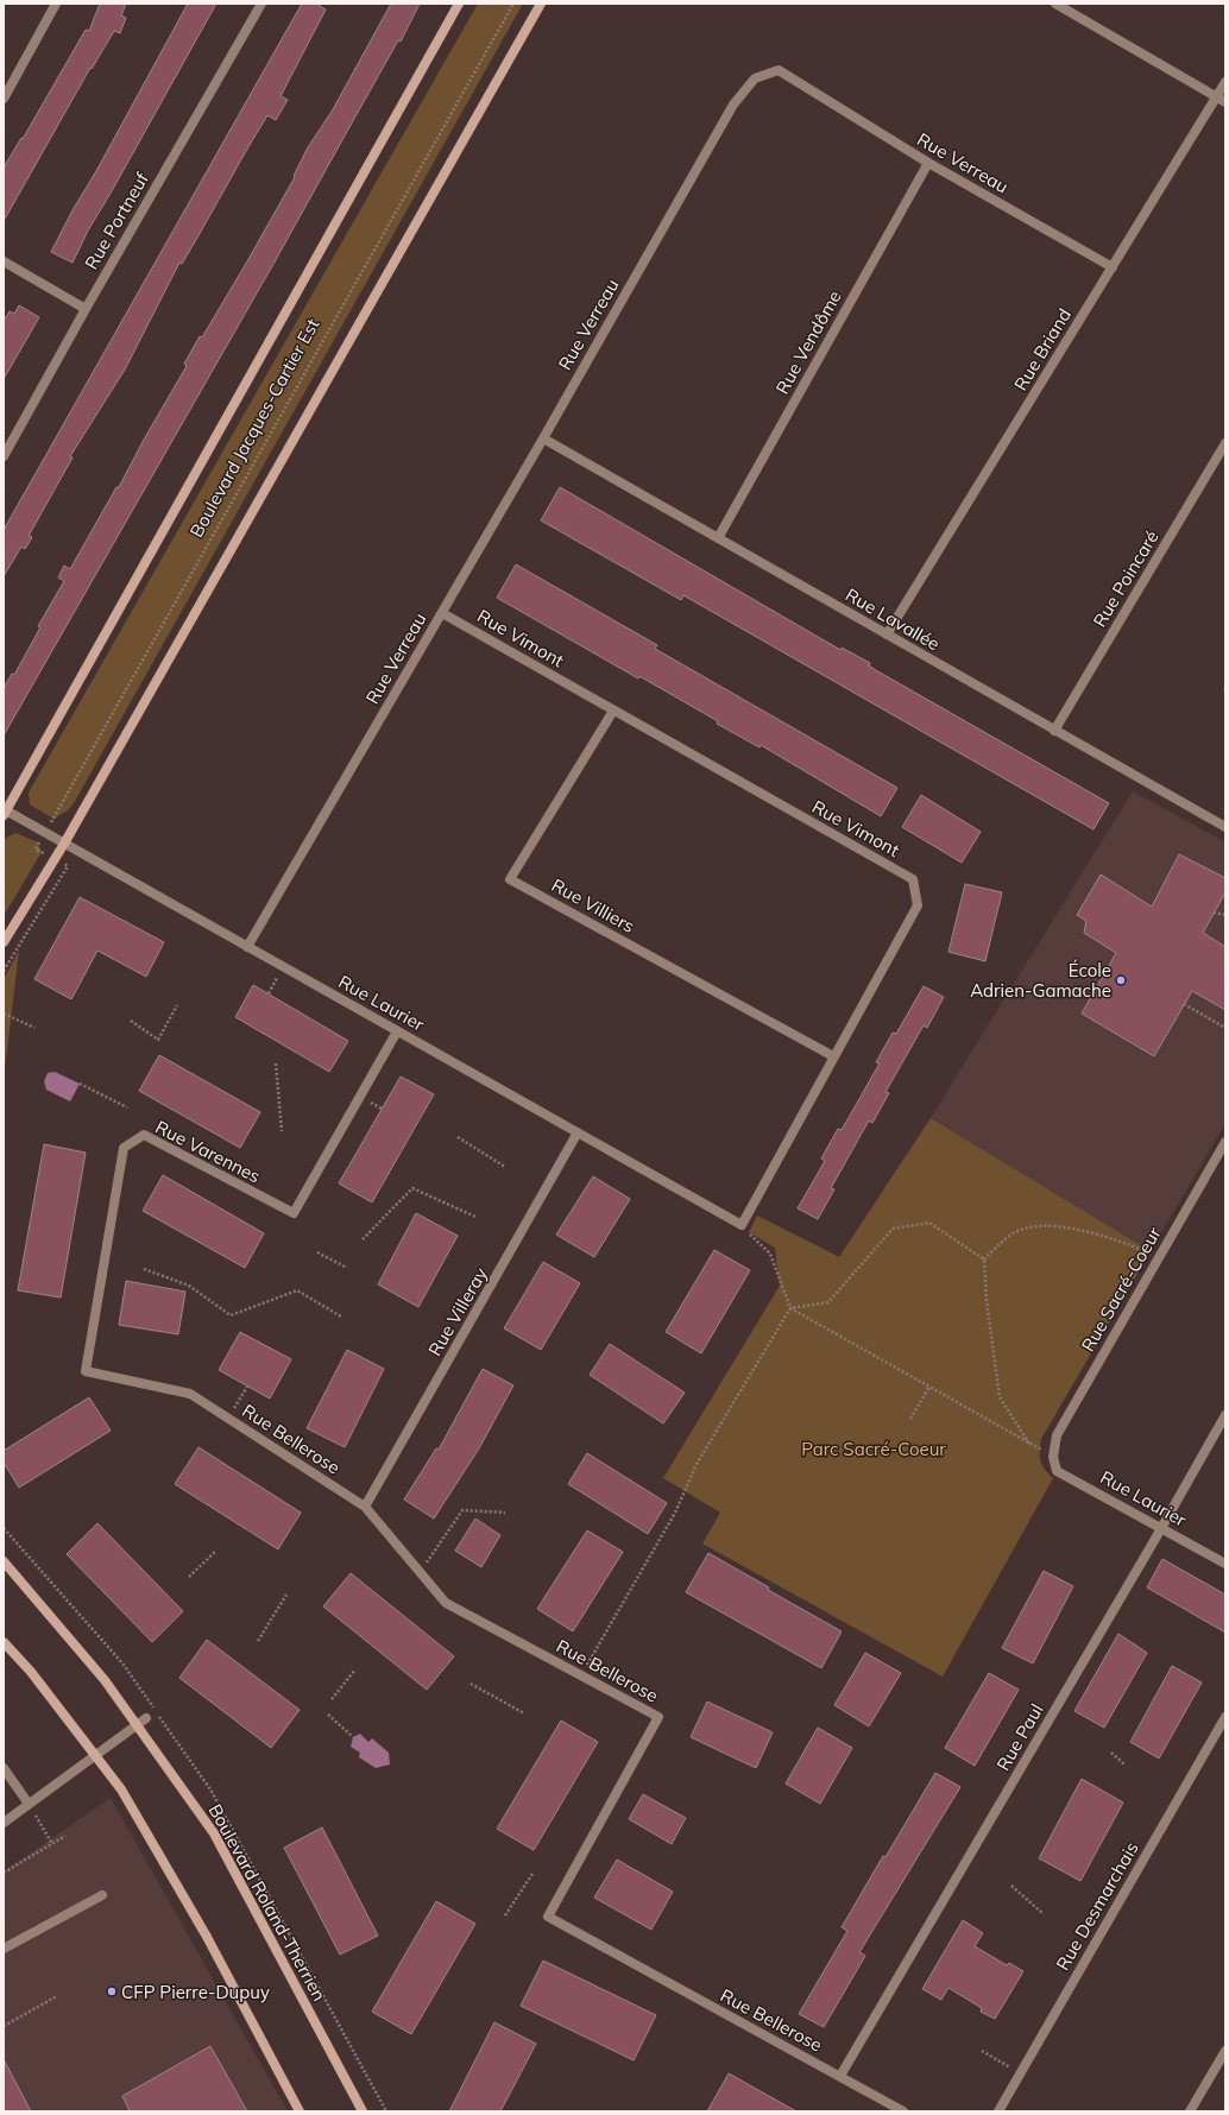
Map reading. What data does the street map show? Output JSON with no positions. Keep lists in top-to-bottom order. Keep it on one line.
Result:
{"streets":{"main road":["Boulevard Jacques-Cartier Est","Boulevard Roland-Therrien"],"street":["Rue Verreau","Rue Portneuf","Rue Vendôme","Rue Briand","Rue Poincaré","Rue Lavallée","Rue Vimont","Rue Villiers","Rue Laurier","Rue Varennes","Rue Sacré-Coeur","Rue Villeray","Rue Bellerose","Rue Paul","Rue Desmarchais"]},"crossings":[["Rue Verreau","Rue Vendôme"],["Rue Verreau","Rue Briand"],["Rue Verreau","Rue Lavallée"],["Rue Verreau","Rue Vimont"],["Rue Verreau","Rue Laurier"],["Rue Vendôme","Rue Lavallée"],["Rue Briand","Rue Lavallée"],["Boulevard Jacques-Cartier Est","Rue Laurier"],["Rue Poincaré","Rue Lavallée"],["Rue Vimont","Rue Villiers"],["Rue Vimont","Rue Laurier"],["Rue Laurier","Rue Varennes"],["Rue Laurier","Rue Sacré-Coeur"],["Rue Laurier","Rue Villeray"],["Rue Laurier","Rue Paul"],["Rue Varennes","Rue Bellerose"],["Rue Villeray","Rue Bellerose"],["Rue Bellerose","Rue Paul"]],"parks":["Parc Sacré-Coeur"],"places":["École Adrien-Gamache","CFP Pierre-Dupuy"]}
